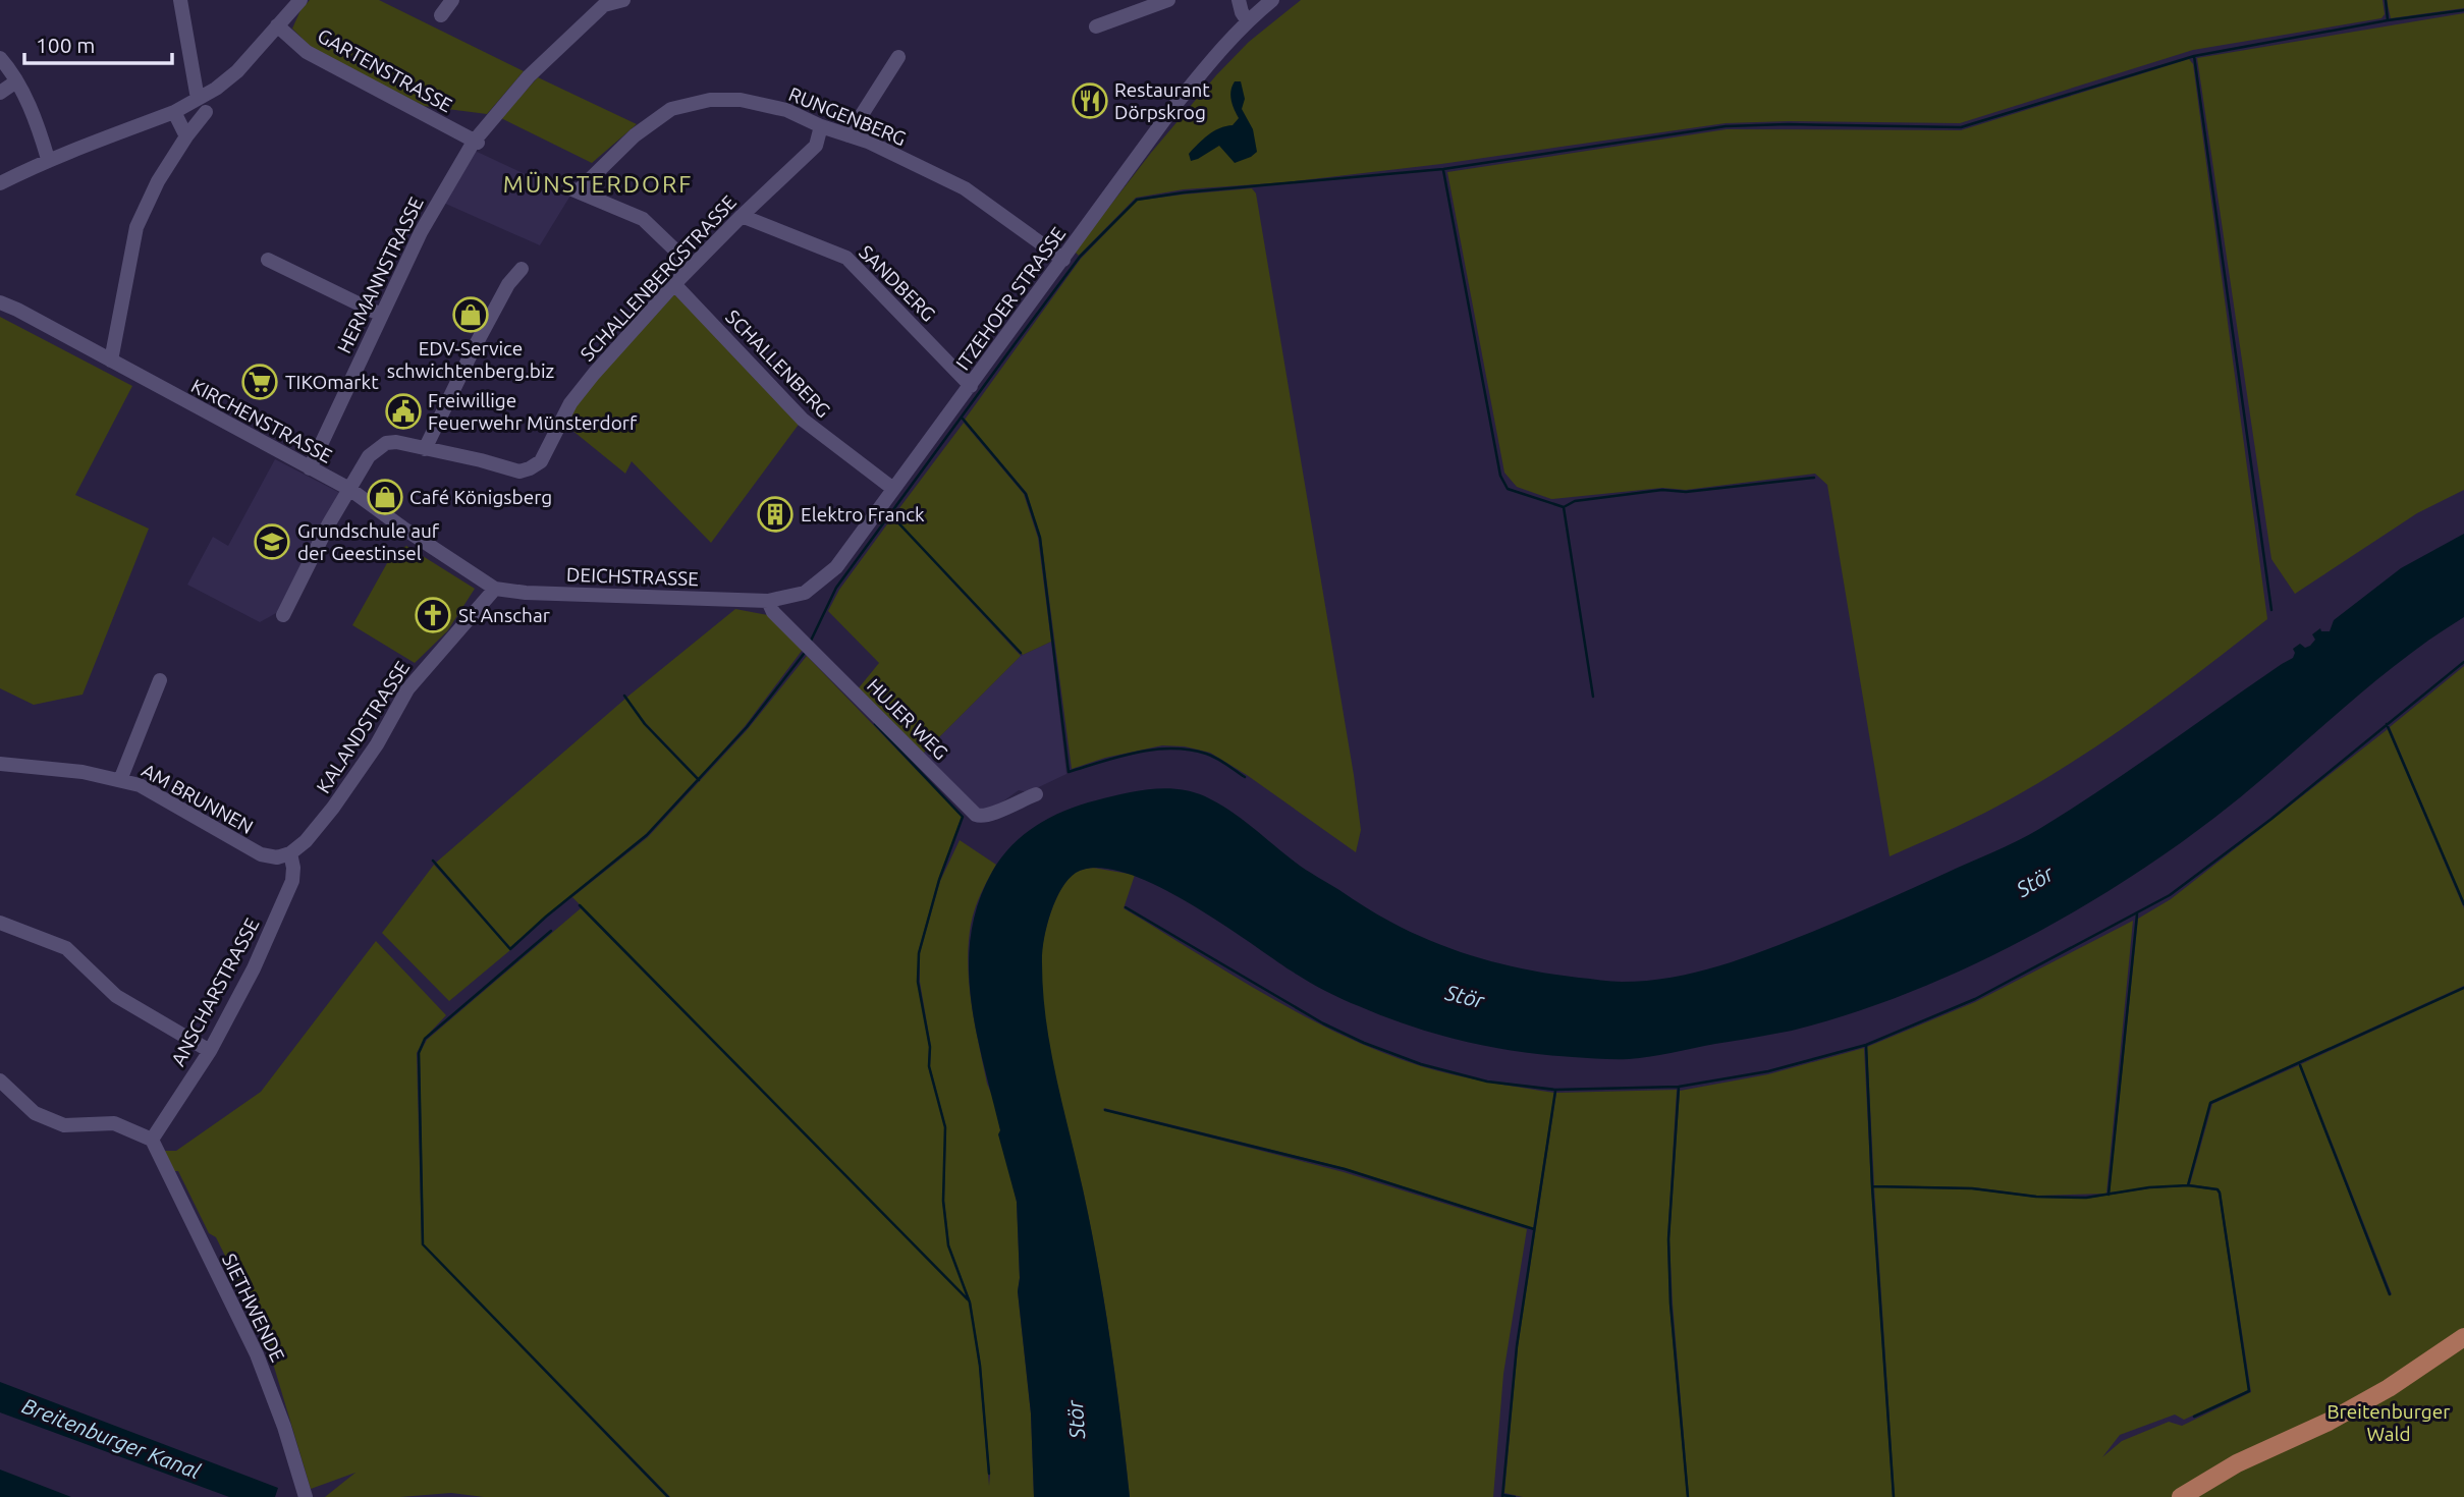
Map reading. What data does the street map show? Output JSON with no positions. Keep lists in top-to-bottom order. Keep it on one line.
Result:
{"streets":{"street":["GARTENSTRASSE","RUNGENBERG","HERMANNSTRASSE","SCHALLENBERGSTRASSE","SANDBERG","ITZEHOER STRASSE","SCHALLENBERG","KIRCHENSTRASSE","DEICHSTRASSE","HUJER WEG","KALANDSTRASSE","AM BRUNNEN","ANSCHARSTRASSE","SIETHWENDE"]},"crossings":[["GARTENSTRASSE","HERMANNSTRASSE"],["RUNGENBERG","SCHALLENBERGSTRASSE"],["RUNGENBERG","ITZEHOER STRASSE"],["HERMANNSTRASSE","KIRCHENSTRASSE"],["SCHALLENBERGSTRASSE","SANDBERG"],["SCHALLENBERGSTRASSE","SCHALLENBERG"],["SCHALLENBERGSTRASSE","KIRCHENSTRASSE"],["SANDBERG","ITZEHOER STRASSE"],["ITZEHOER STRASSE","SCHALLENBERG"],["ITZEHOER STRASSE","DEICHSTRASSE"],["ITZEHOER STRASSE","HUJER WEG"],["KIRCHENSTRASSE","DEICHSTRASSE"],["KIRCHENSTRASSE","KALANDSTRASSE"],["DEICHSTRASSE","HUJER WEG"],["DEICHSTRASSE","KALANDSTRASSE"],["KALANDSTRASSE","AM BRUNNEN"],["KALANDSTRASSE","ANSCHARSTRASSE"],["AM BRUNNEN","ANSCHARSTRASSE"],["ANSCHARSTRASSE","SIETHWENDE"]],"districts":["MÜNSTERDORF"],"water":["Stör","Breitenburger Kanal"],"parks":["Breitenburger Wald"],"places":{"restaurant":["Restaurant Dörpskrog"],"shop":["EDV-Service schwichtenberg.biz","Café Königsberg"],"supermarket":["TIKOmarkt"],"public building":["Freiwillige Feuerwehr Münsterdorf"],"building":["Elektro Franck"],"school or university":["Grundschule auf der Geestinsel"],"church":["St Anschar"]},"scale_bar":"100 m"}
